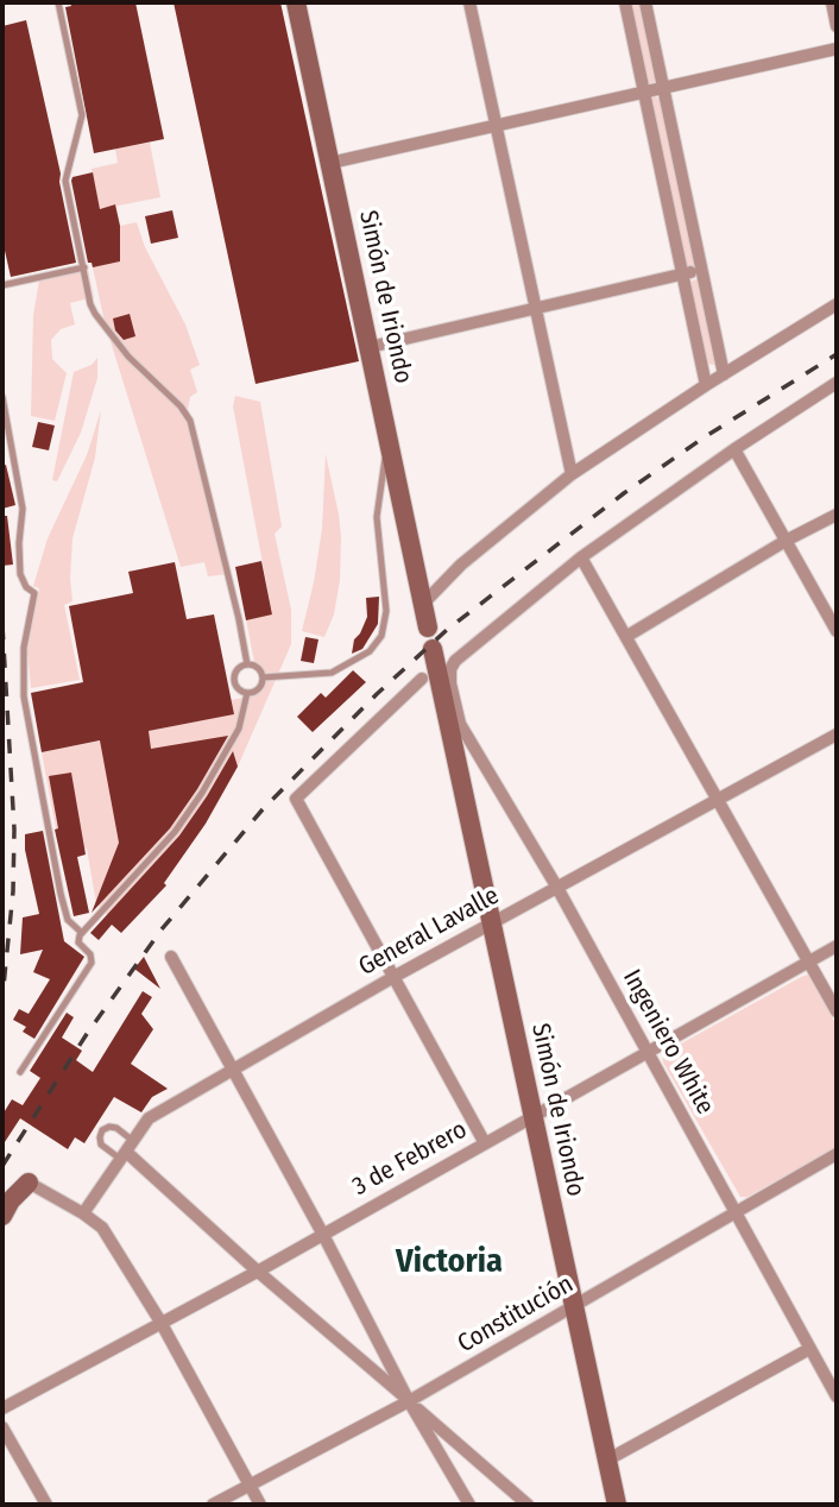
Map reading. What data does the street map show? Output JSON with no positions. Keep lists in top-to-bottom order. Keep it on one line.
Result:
{"streets":{"street":["Simón de Iriondo","General Lavalle","Ingeniero White","3 de Febrero","Constitución"]},"crossings":[["Simón de Iriondo","General Lavalle"],["Simón de Iriondo","Ingeniero White"],["Simón de Iriondo","3 de Febrero"],["Simón de Iriondo","Constitución"],["General Lavalle","Ingeniero White"],["Ingeniero White","3 de Febrero"],["Ingeniero White","Constitución"]],"districts":["Victoria"]}
